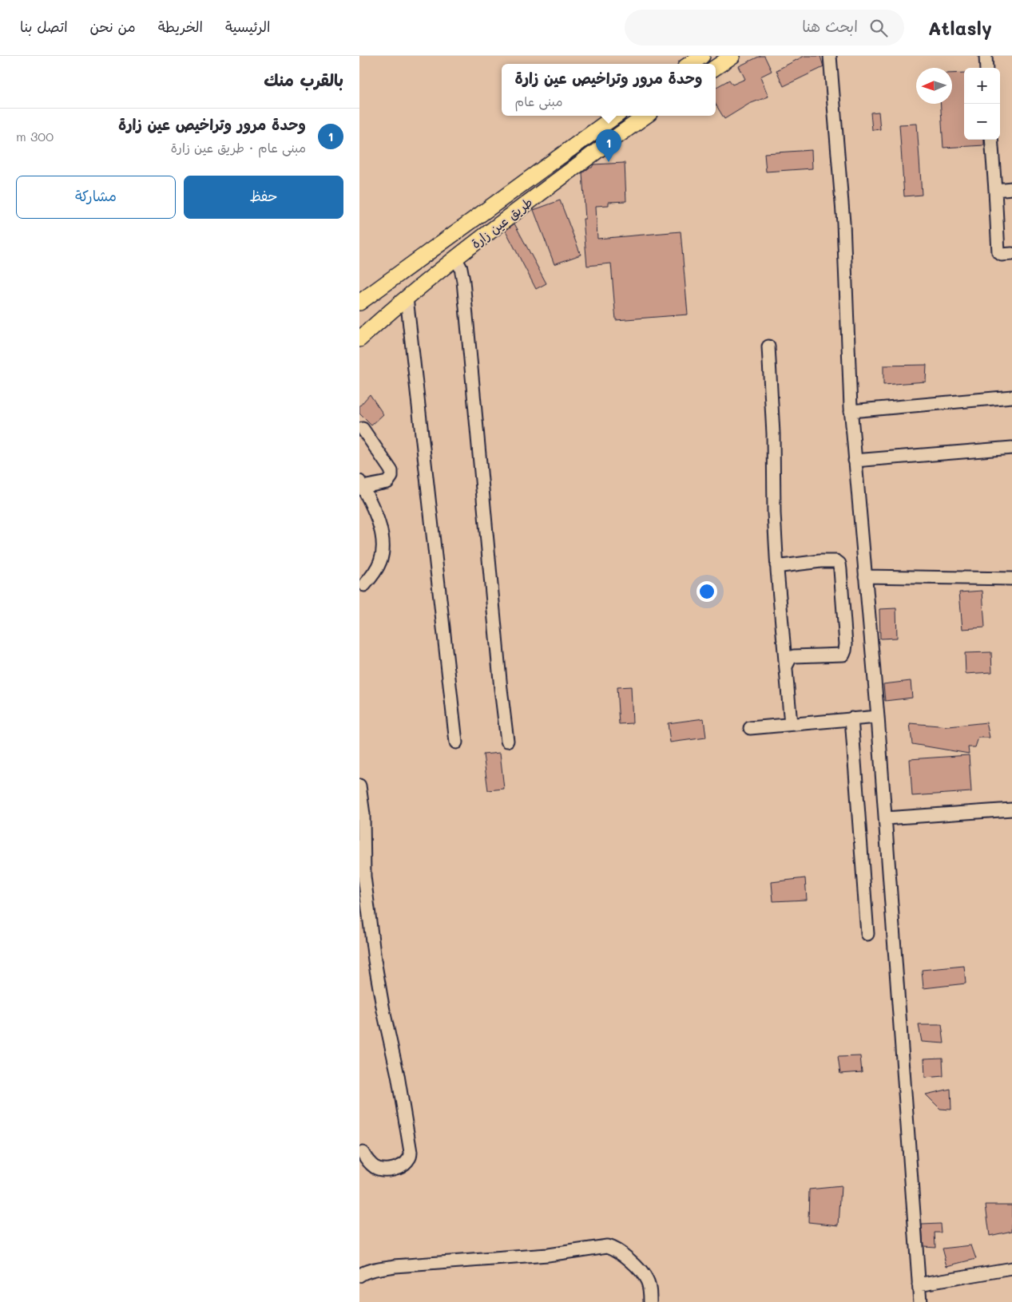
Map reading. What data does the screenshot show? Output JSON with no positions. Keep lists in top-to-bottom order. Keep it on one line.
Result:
{"streets":{"main road":["طريق عين زارة"]},"north":"left","page":{"header":"Atlasly","search":"ابحث هنا","nav":["الرئيسية","الخريطة","من نحن","اتصل بنا"],"heading":"بالقرب منك","popup":["وحدة مرور وتراخيص عين زارة","مبنى عام"],"map_buttons":["+","−"],"list":[{"mark":"1","name":"وحدة مرور وتراخيص عين زارة","note":"مبنى عام · طريق عين زارة","value":"300 m"}],"pins":"1","buttons":["حفظ","مشاركة"]}}
